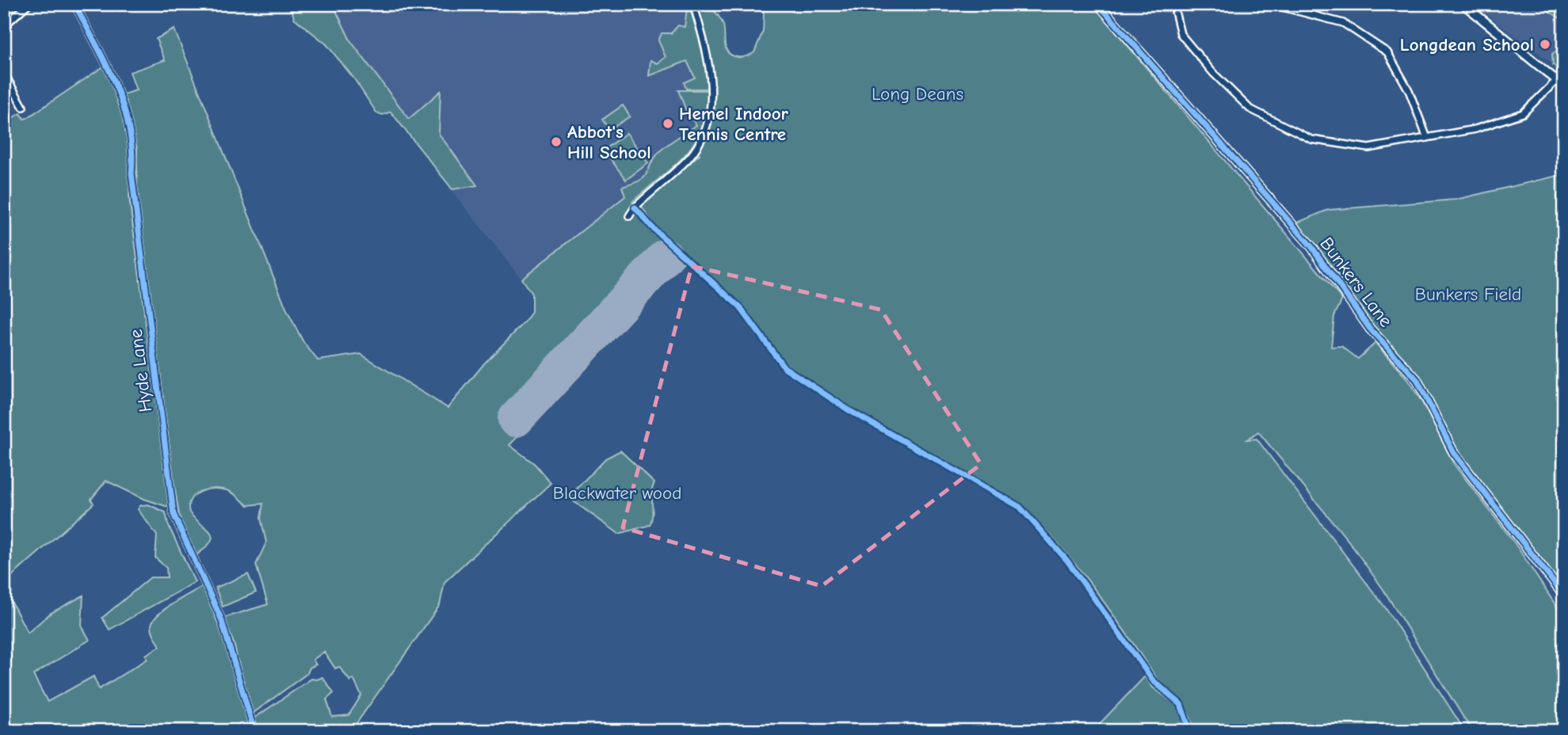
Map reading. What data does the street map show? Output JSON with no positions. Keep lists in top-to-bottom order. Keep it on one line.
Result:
{"streets":{"street":["Bunkers Lane","Hyde Lane"]},"parks":["Long Deans","Bunkers Field","Blackwater wood"],"places":["Longdean School","Hemel Indoor Tennis Centre","Abbot's Hill School"]}
